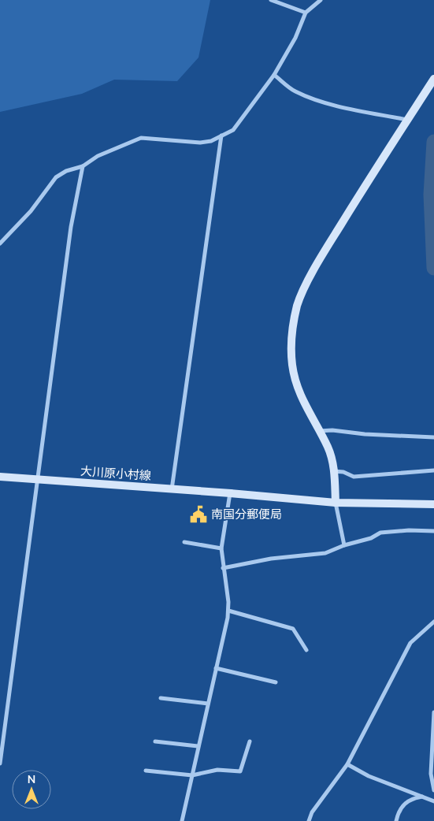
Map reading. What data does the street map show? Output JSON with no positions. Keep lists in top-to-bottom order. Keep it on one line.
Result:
{"streets":{"street":["大川原小村線"]},"places":{"public building":["南国分郵便局"]},"north":"top"}
